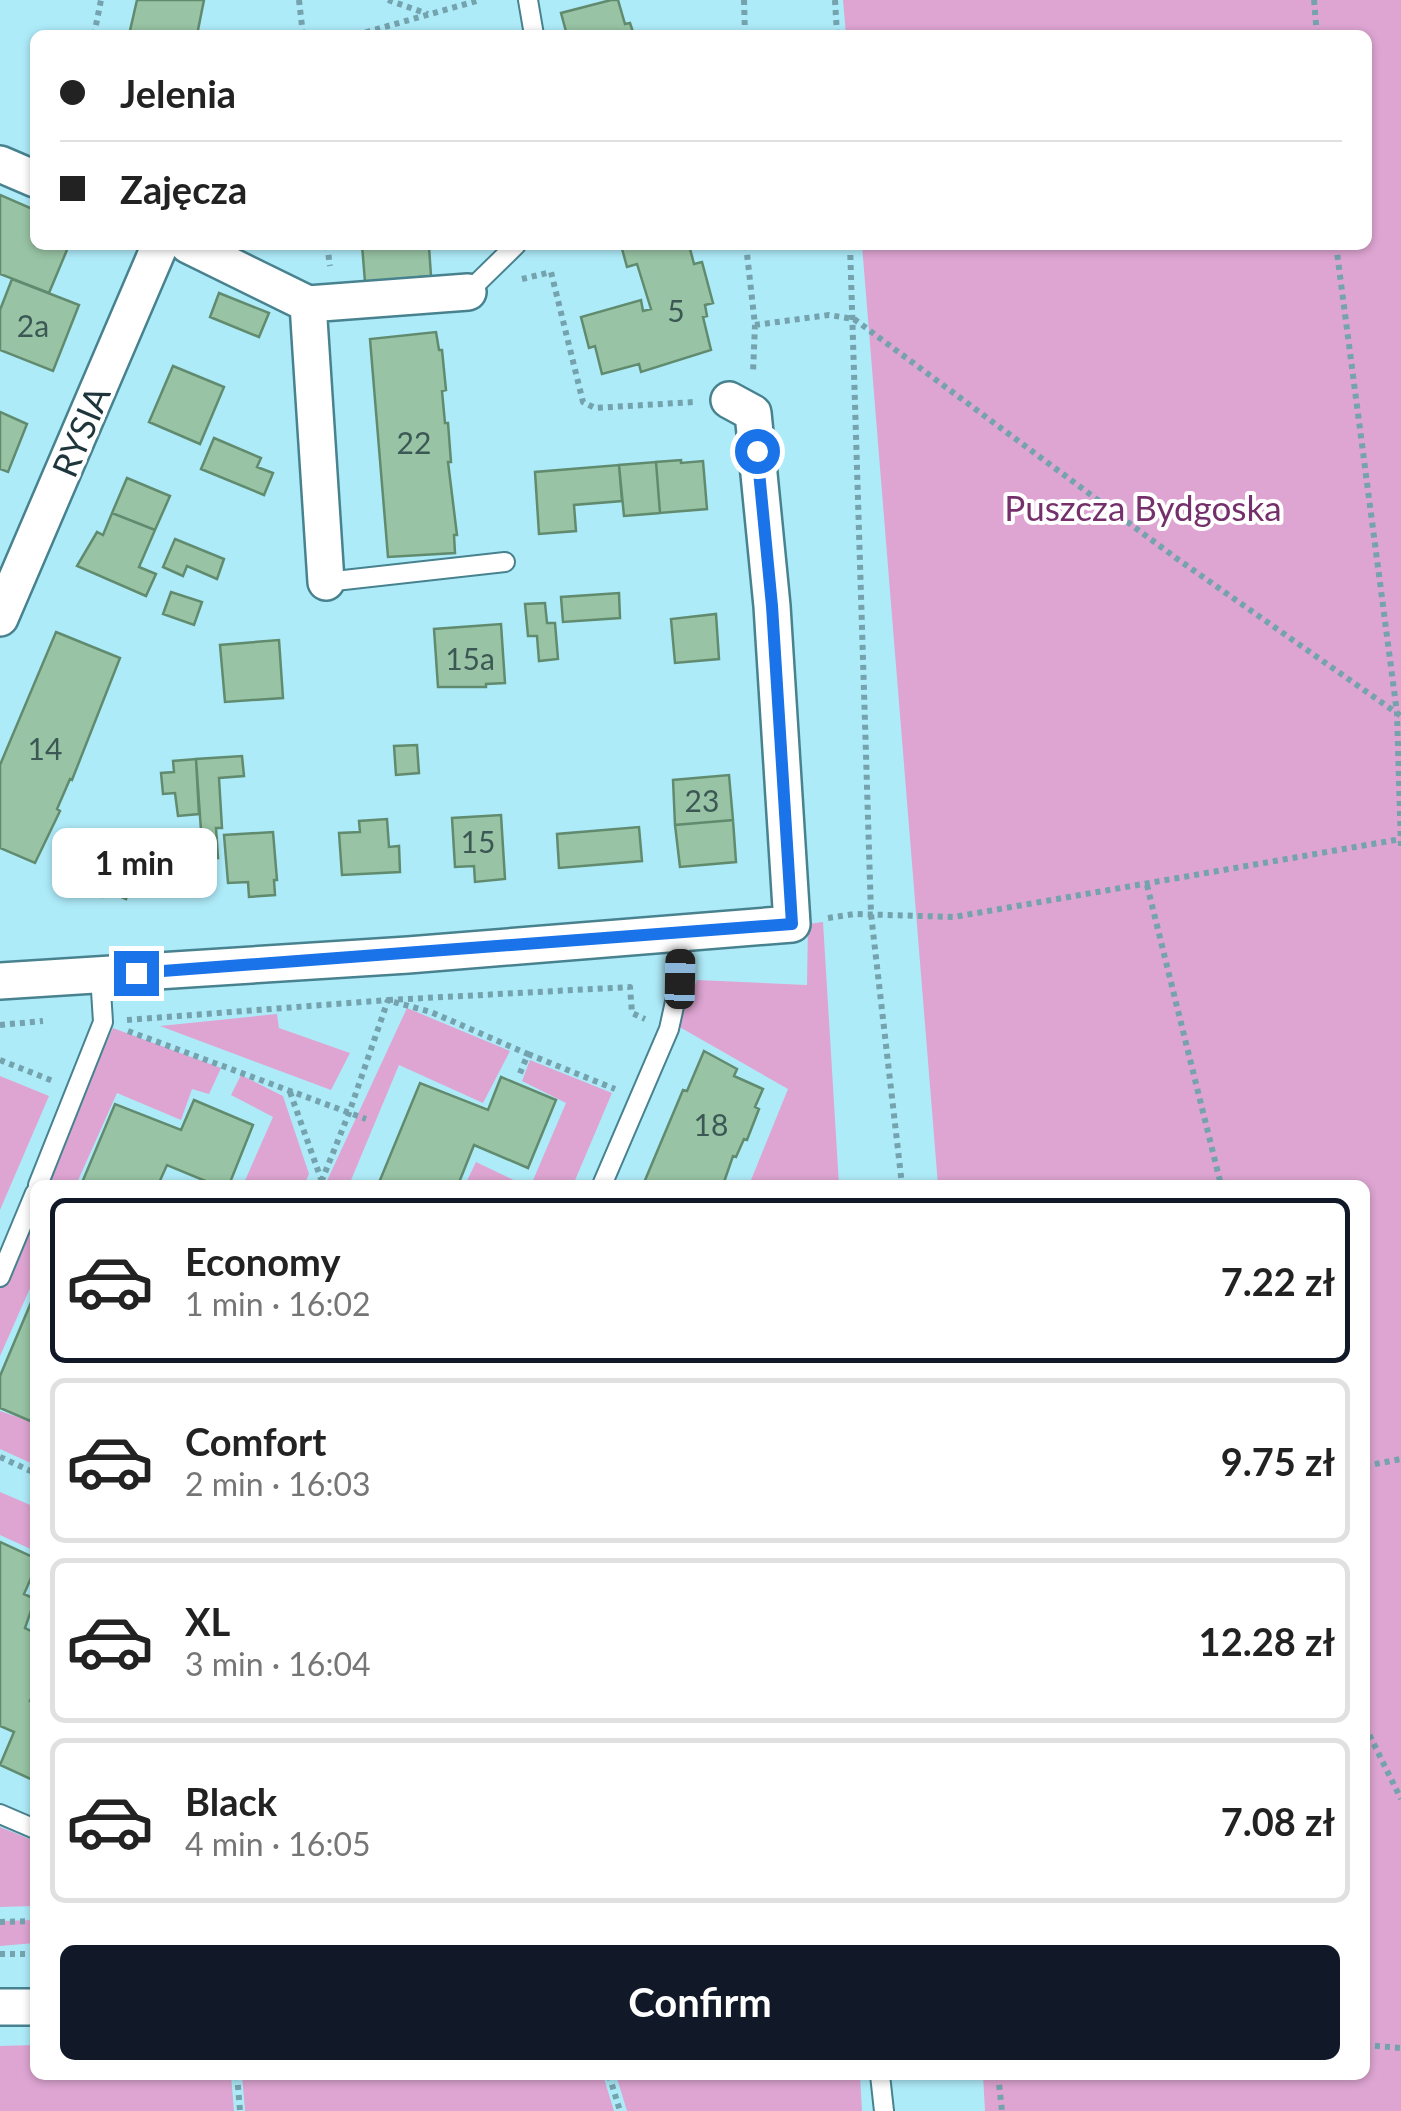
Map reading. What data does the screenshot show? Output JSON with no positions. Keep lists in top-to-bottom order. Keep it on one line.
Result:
{"streets":{"street":["RYSIA"]},"parks":["Puszcza Bydgoska"],"house_numbers":["5","2a","22","15a","14","23","15","18"],"page":{"banner":["Jelenia","Zajęcza"],"bubble":"1 min","list":[{"name":"Economy","note":"1 min · 16:02","value":"7.22 zł"},{"name":"Comfort","note":"2 min · 16:03","value":"9.75 zł"},{"name":"XL","note":"3 min · 16:04","value":"12.28 zł"},{"name":"Black","note":"4 min · 16:05","value":"7.08 zł"}],"buttons":"Confirm"}}
